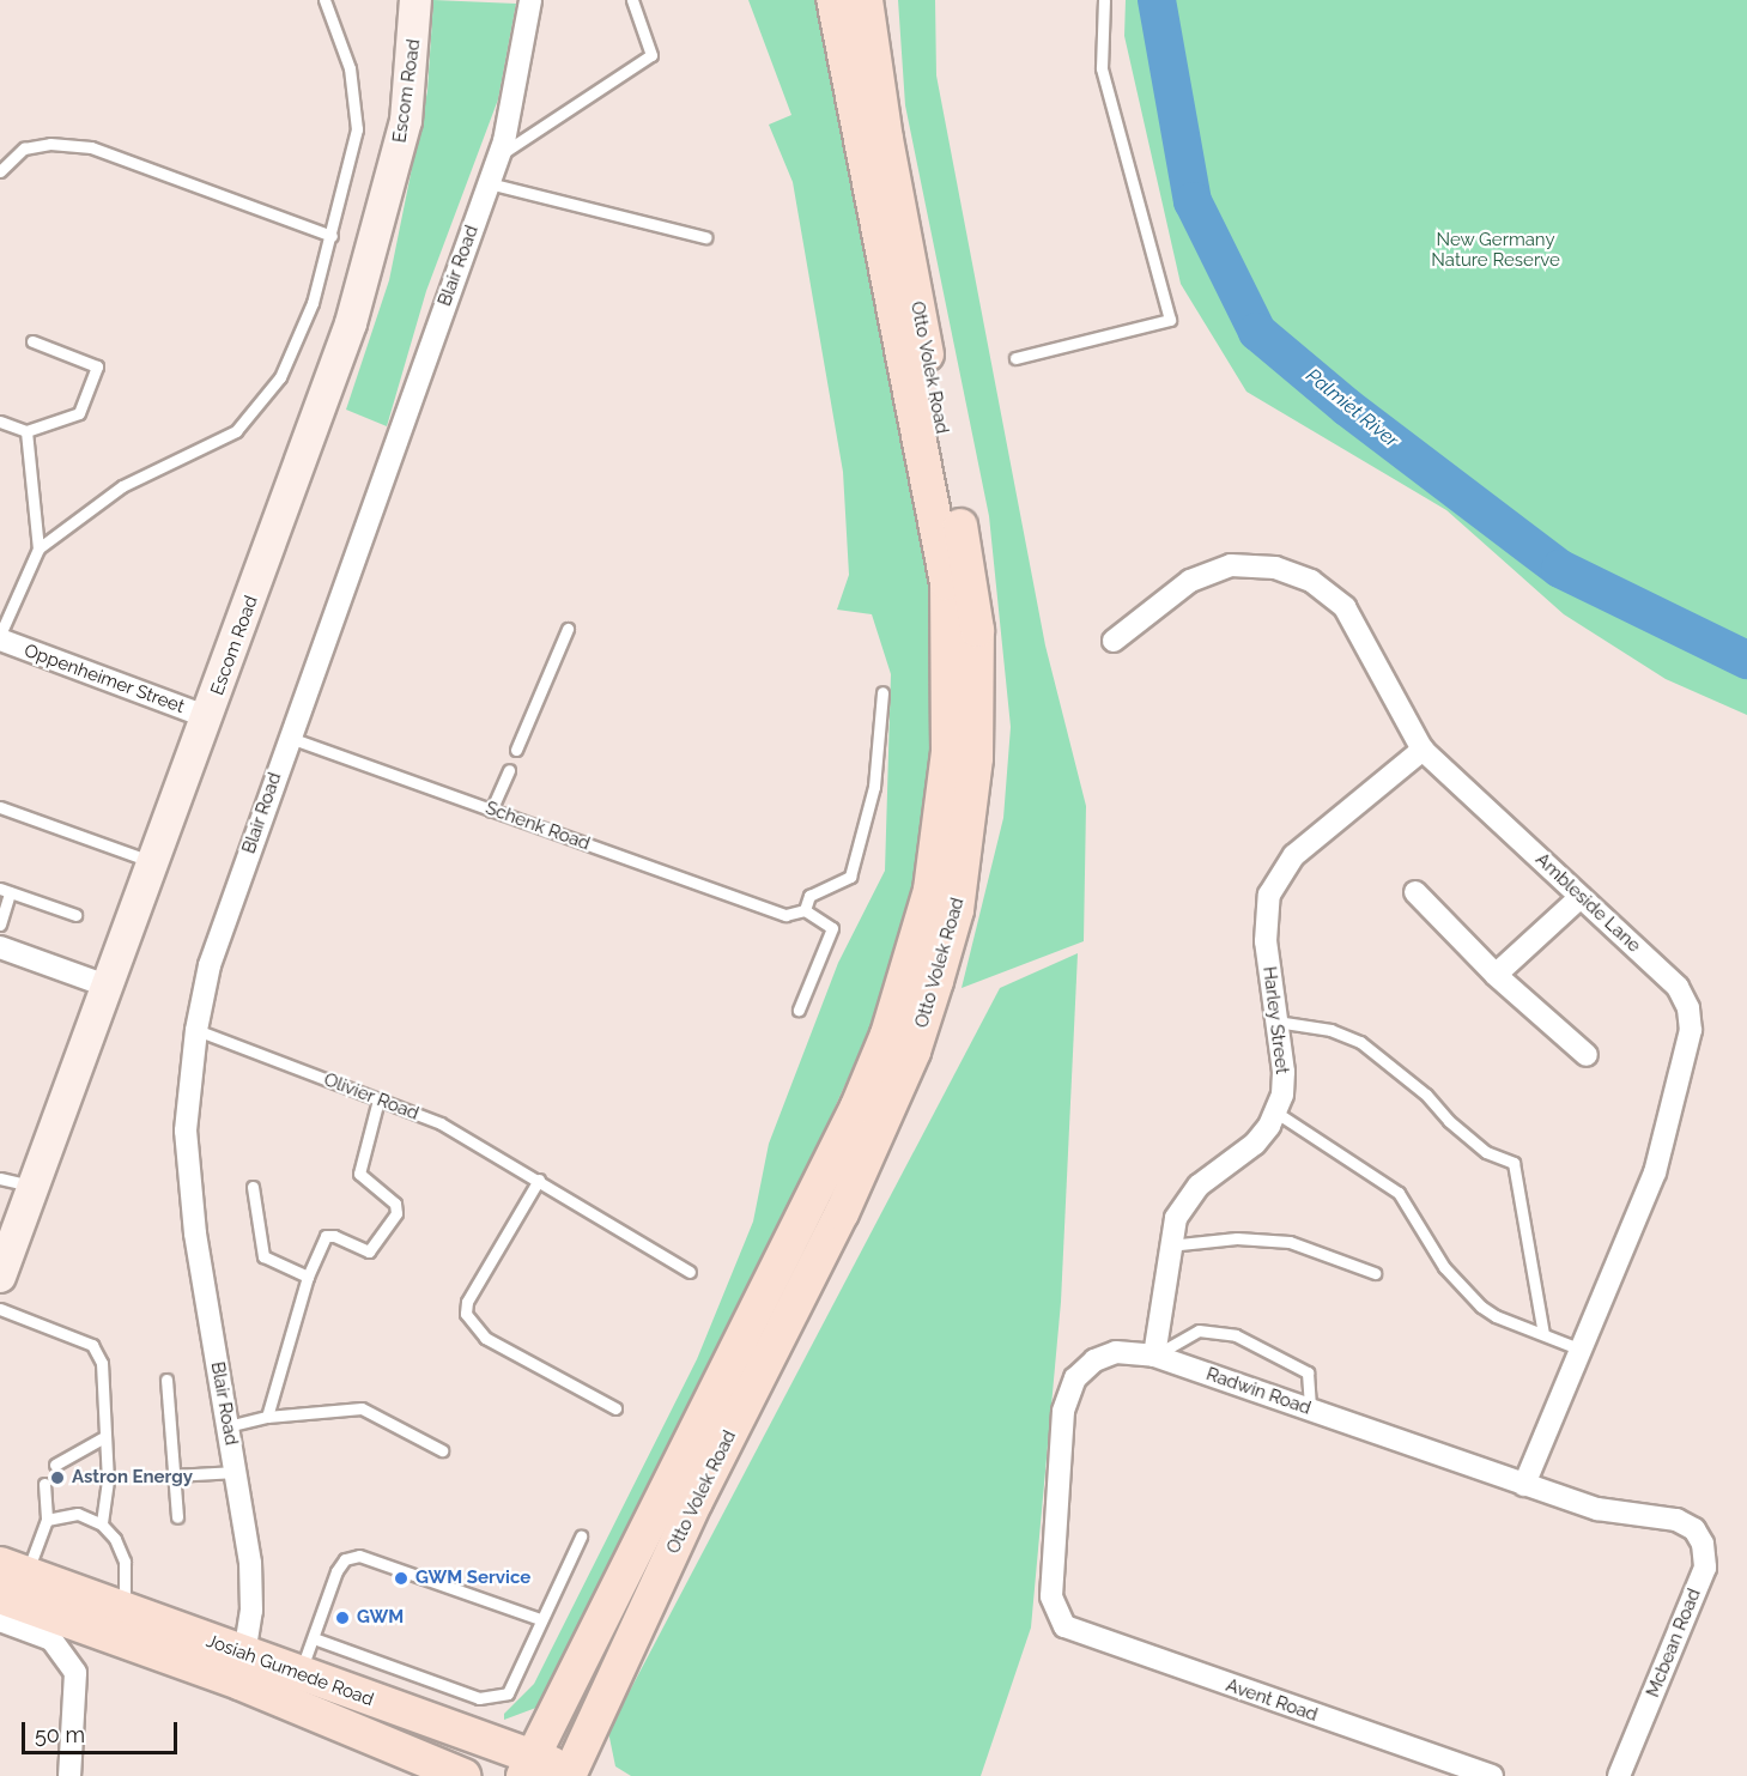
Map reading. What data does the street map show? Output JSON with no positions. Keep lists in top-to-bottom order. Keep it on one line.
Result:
{"streets":{"main road":["Otto Volek Road","Josiah Gumede Road"],"street":["Escom Road","Blair Road","Oppenheimer Street","Ambleside Lane","Harley Street","Radwin Road","Mcbean Road","Avent Road"],"lane":["Schenk Road","Olivier Road"]},"crossings":[["Escom Road","Oppenheimer Street"],["Blair Road","Schenk Road"],["Blair Road","Olivier Road"],["Blair Road","Josiah Gumede Road"],["Otto Volek Road","Josiah Gumede Road"],["Ambleside Lane","Harley Street"],["Ambleside Lane","Radwin Road"],["Harley Street","Radwin Road"],["Radwin Road","Mcbean Road"],["Radwin Road","Avent Road"]],"water":["Palmiet River"],"parks":["New Germany Nature Reserve"],"places":["Astron Energy","GWM Service","GWM"],"scale_bar":"50 m"}
